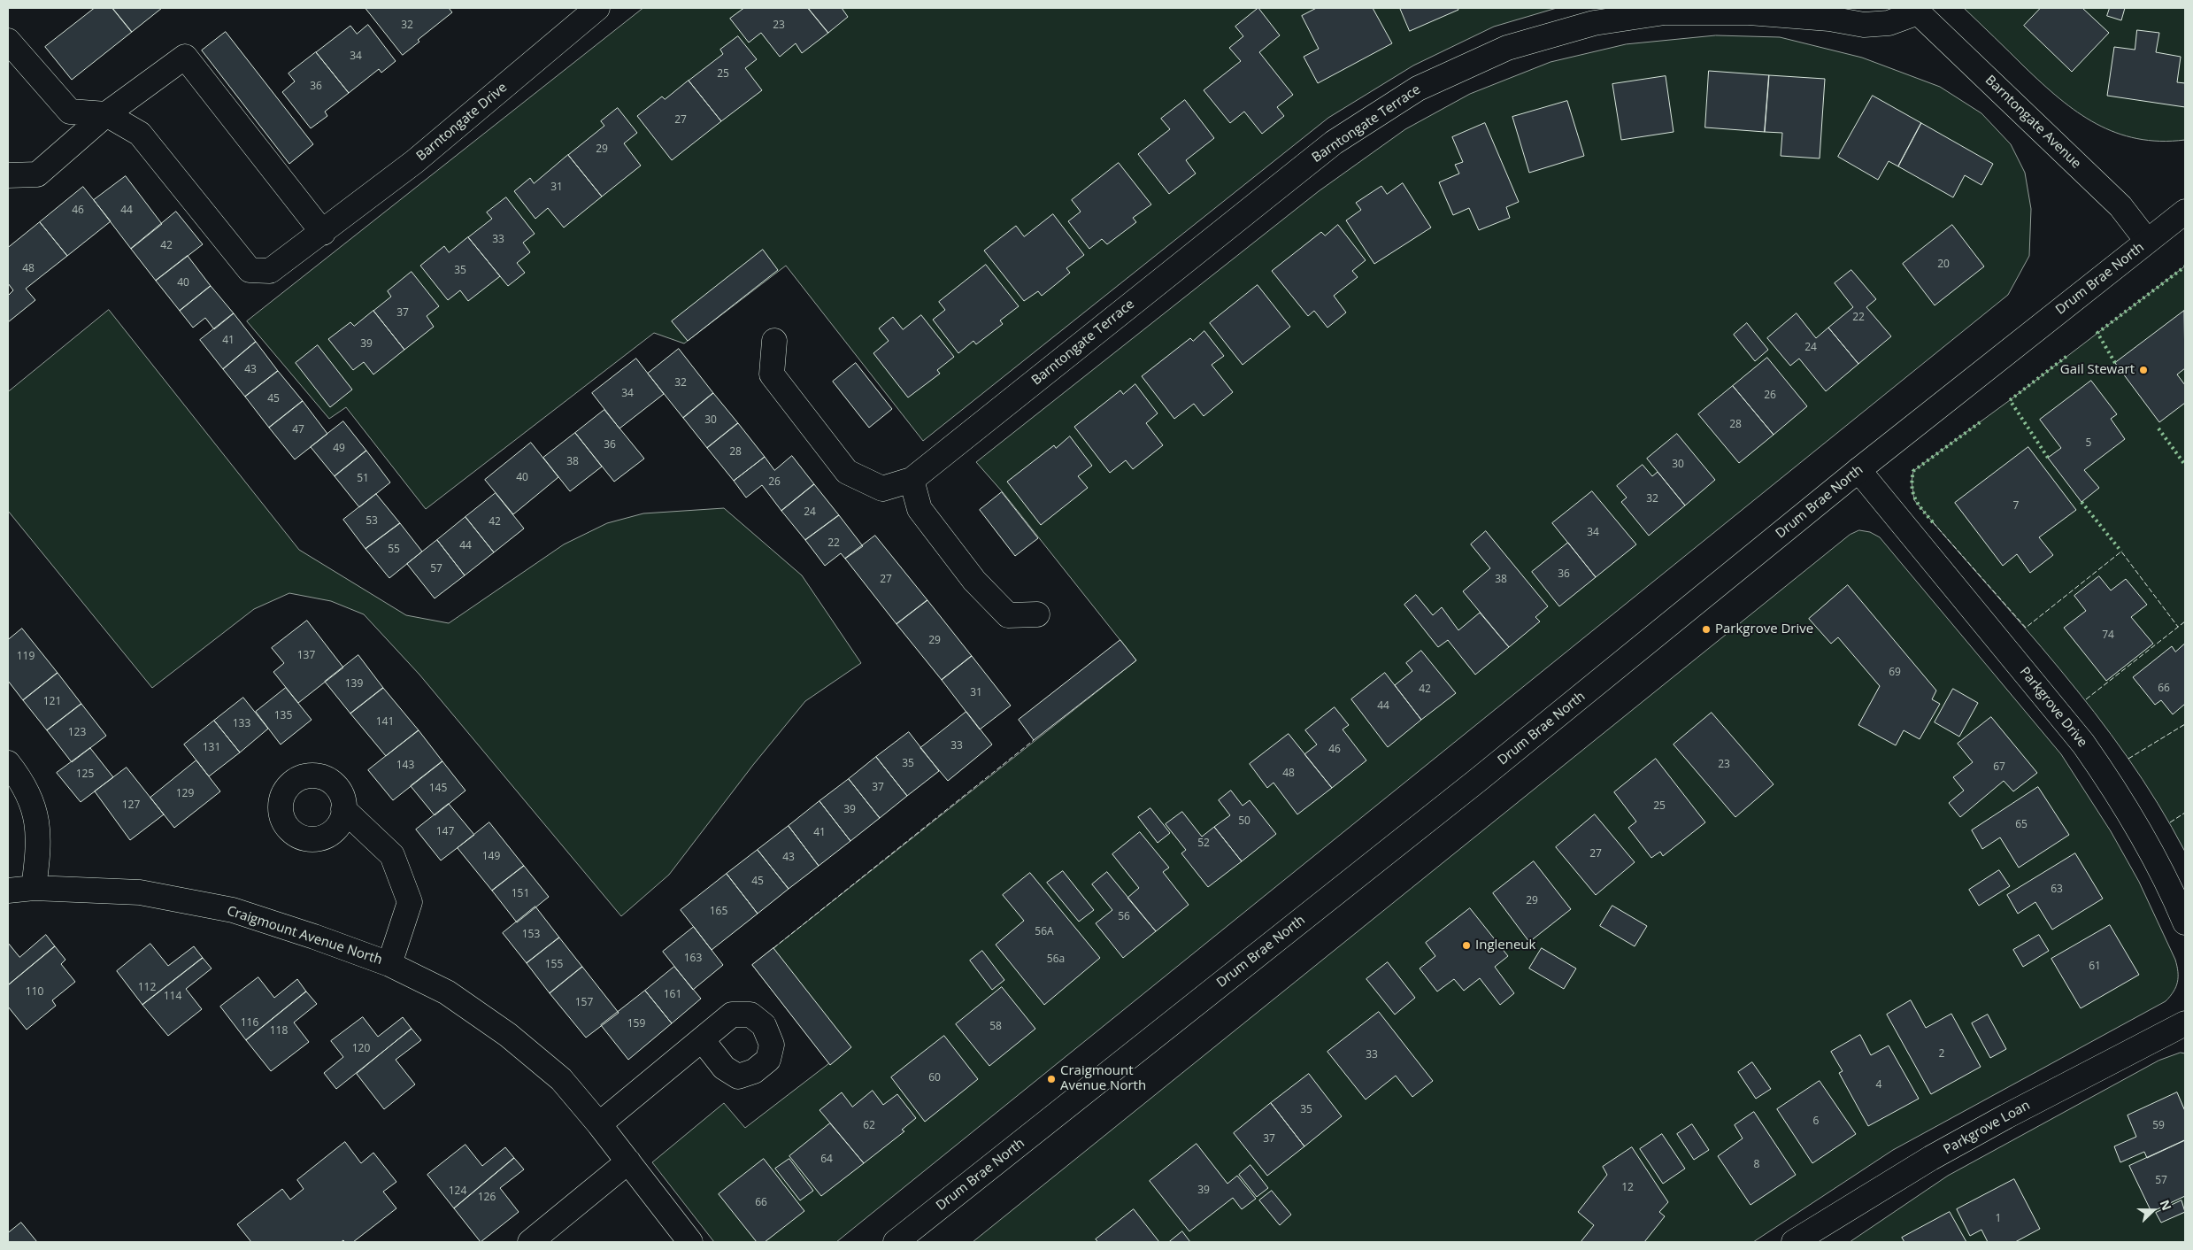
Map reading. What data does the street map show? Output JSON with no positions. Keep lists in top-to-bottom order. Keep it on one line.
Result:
{"streets":{"street":["Barntongate Drive","Barntongate Avenue","Barntongate Terrace","Drum Brae North","Parkgrove Drive","Craigmount Avenue North","Parkgrove Loan"]},"crossings":[["Barntongate Avenue","Barntongate Terrace"],["Barntongate Avenue","Drum Brae North"],["Drum Brae North","Parkgrove Drive"]],"places":["Gail Stewart","Parkgrove Drive","Ingleneuk","Craigmount Avenue North"],"house_numbers":["32","23","34","25","36","27","29","31","46","44","33","42","20","48","35","40","37","22","41","39","24","43","32","34","26","45","30","28","47","5","36","49","28","38","30","40","51","26","32","7","24","53","42","34","22","44","55","57","36","27","38","74","29","137","119","69","139","66","42","31","121","44","135","141","133","123","33","131","46","35","23","143","67","48","125","37","145","129","127","25","39","50","65","147","41","52","27","149","43","45","63","151","29","165","56","56A","153","163","56a","155","61","112","110","161","114","157","116","159","58","118","120","2","33","60","4","35","6","62","59","37","64","8","57","12","39","124","126","66","1"],"north":"right"}
